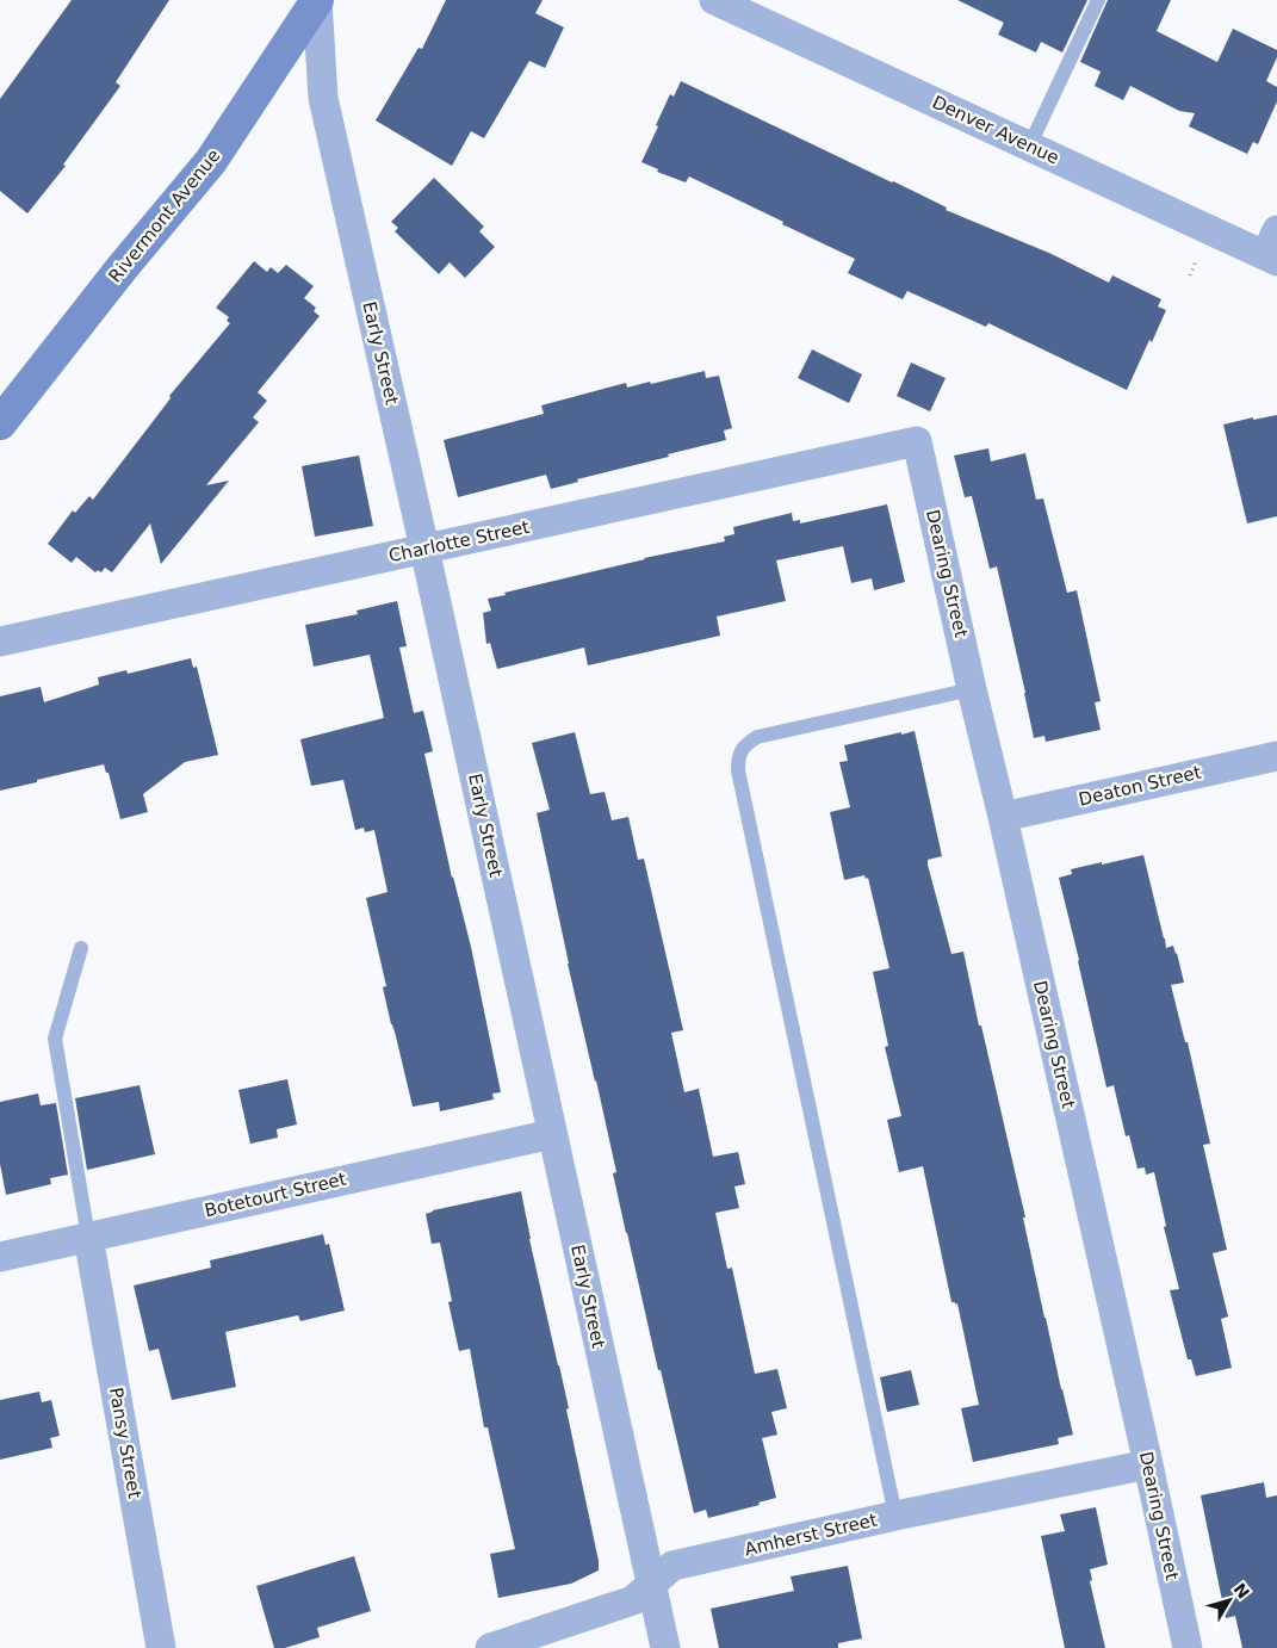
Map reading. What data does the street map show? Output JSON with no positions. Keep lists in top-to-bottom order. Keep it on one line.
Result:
{"streets":{"main road":["Rivermont Avenue"],"street":["Denver Avenue","Early Street","Charlotte Street","Dearing Street","Deaton Street","Botetourt Street","Pansy Street","Amherst Street"]},"crossings":[["Rivermont Avenue","Early Street"],["Early Street","Charlotte Street"],["Early Street","Botetourt Street"],["Early Street","Amherst Street"],["Charlotte Street","Dearing Street"],["Dearing Street","Deaton Street"],["Dearing Street","Amherst Street"],["Botetourt Street","Pansy Street"]],"north":"top right"}
